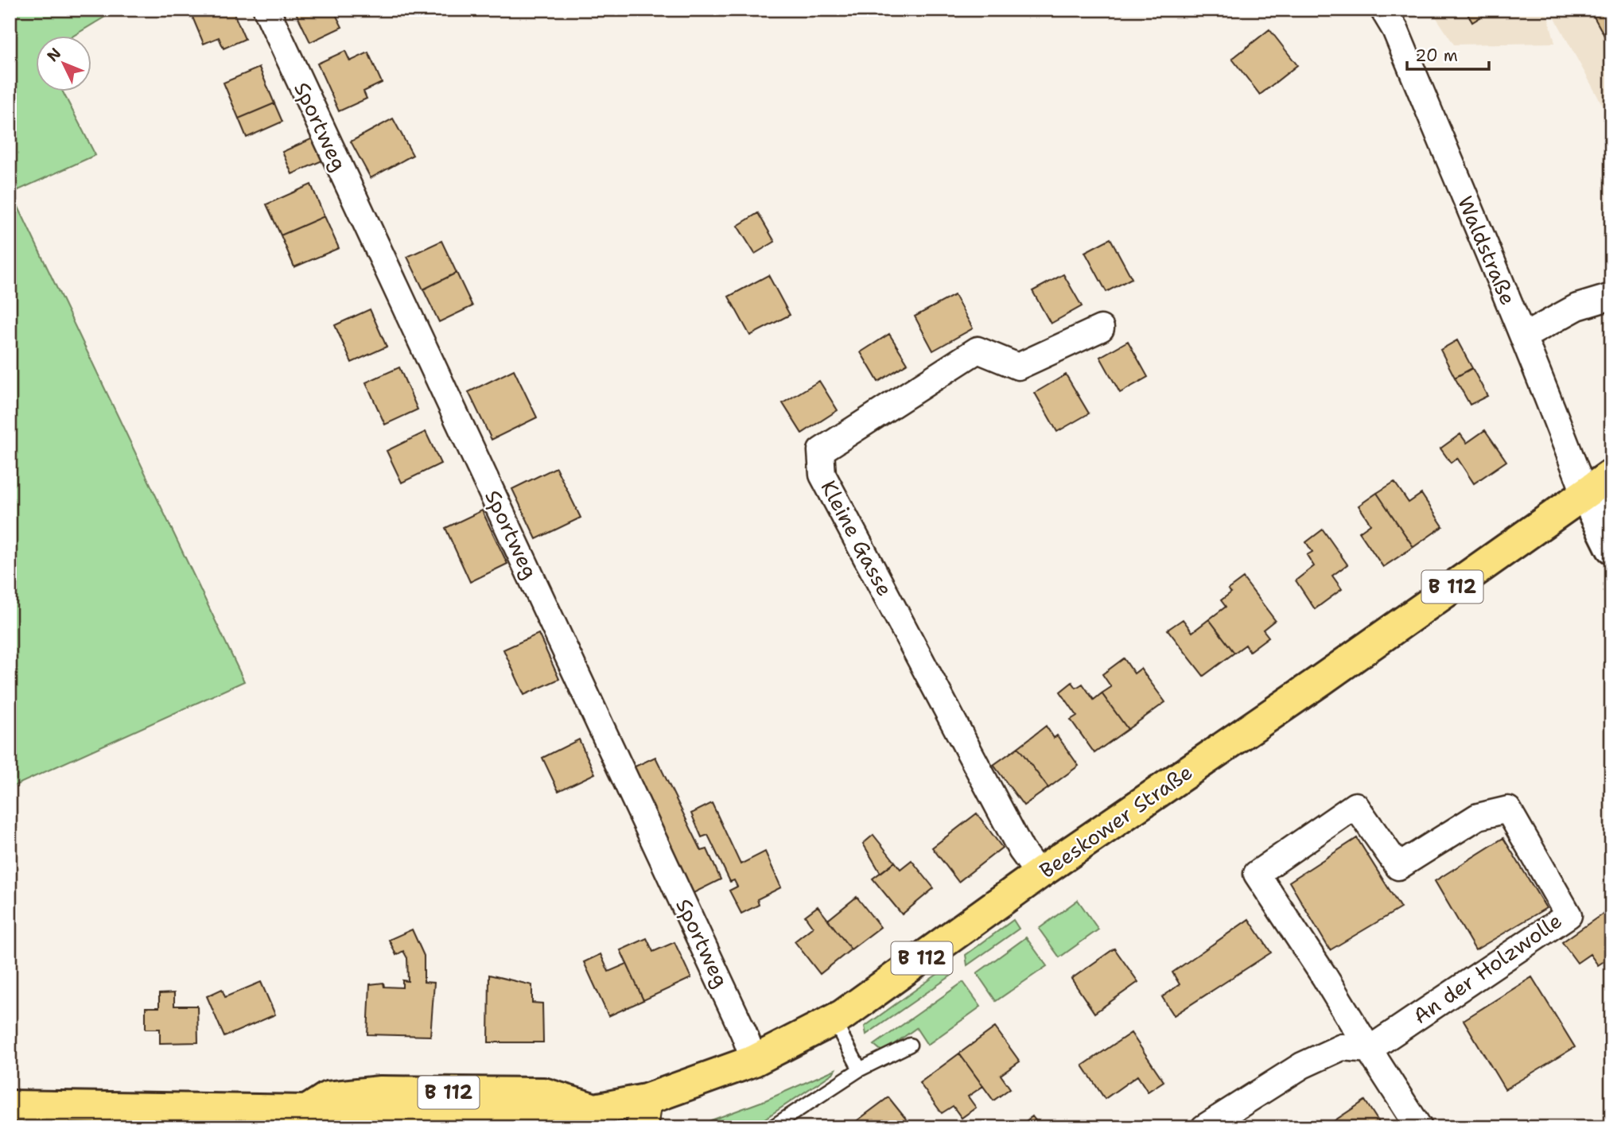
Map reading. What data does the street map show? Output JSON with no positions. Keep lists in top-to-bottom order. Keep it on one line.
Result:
{"streets":{"main road":["B 112","Beeskower Straße"],"street":["Sportweg","Waldstraße","Kleine Gasse","An der Holzwolle"]},"crossings":[["Sportweg","Beeskower Straße"],["Waldstraße","Beeskower Straße"],["Kleine Gasse","Beeskower Straße"],["B 112","Beeskower Straße"]],"scale_bar":"20 m","north":"top left"}
